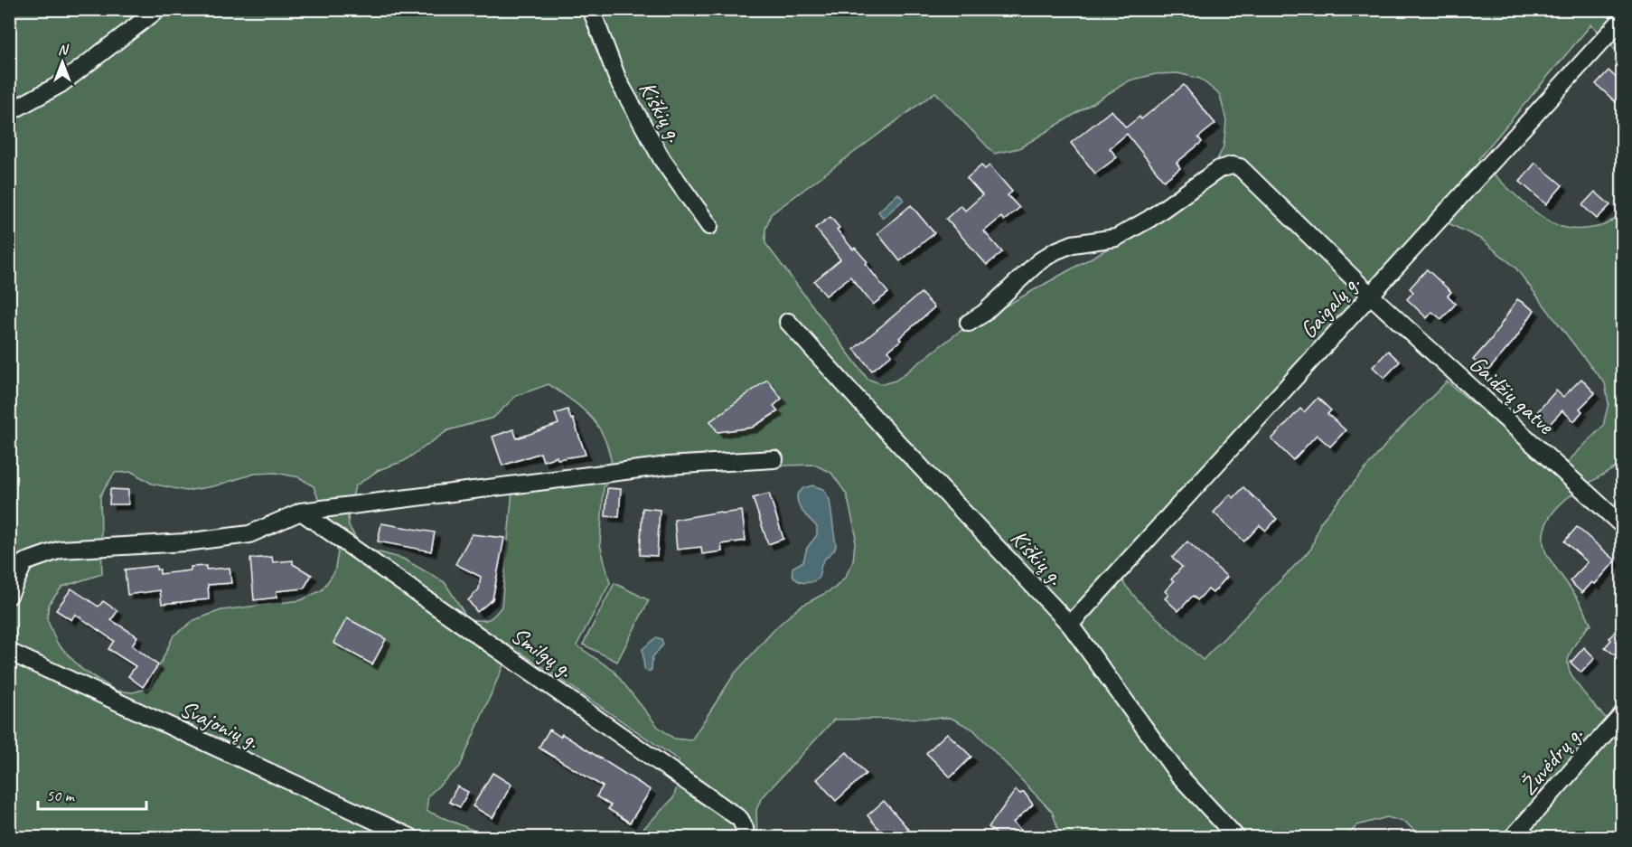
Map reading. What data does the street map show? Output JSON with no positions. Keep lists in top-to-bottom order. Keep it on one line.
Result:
{"streets":{"street":["Kiškių g.","Gaigalų g.","Gaidžių gatve","Smilgų g.","Svajonių g.","Žuvėdrų g."]},"crossings":[["Kiškių g.","Gaigalų g."],["Gaigalų g.","Gaidžių gatve"]],"scale_bar":"50 m","north":"top"}
